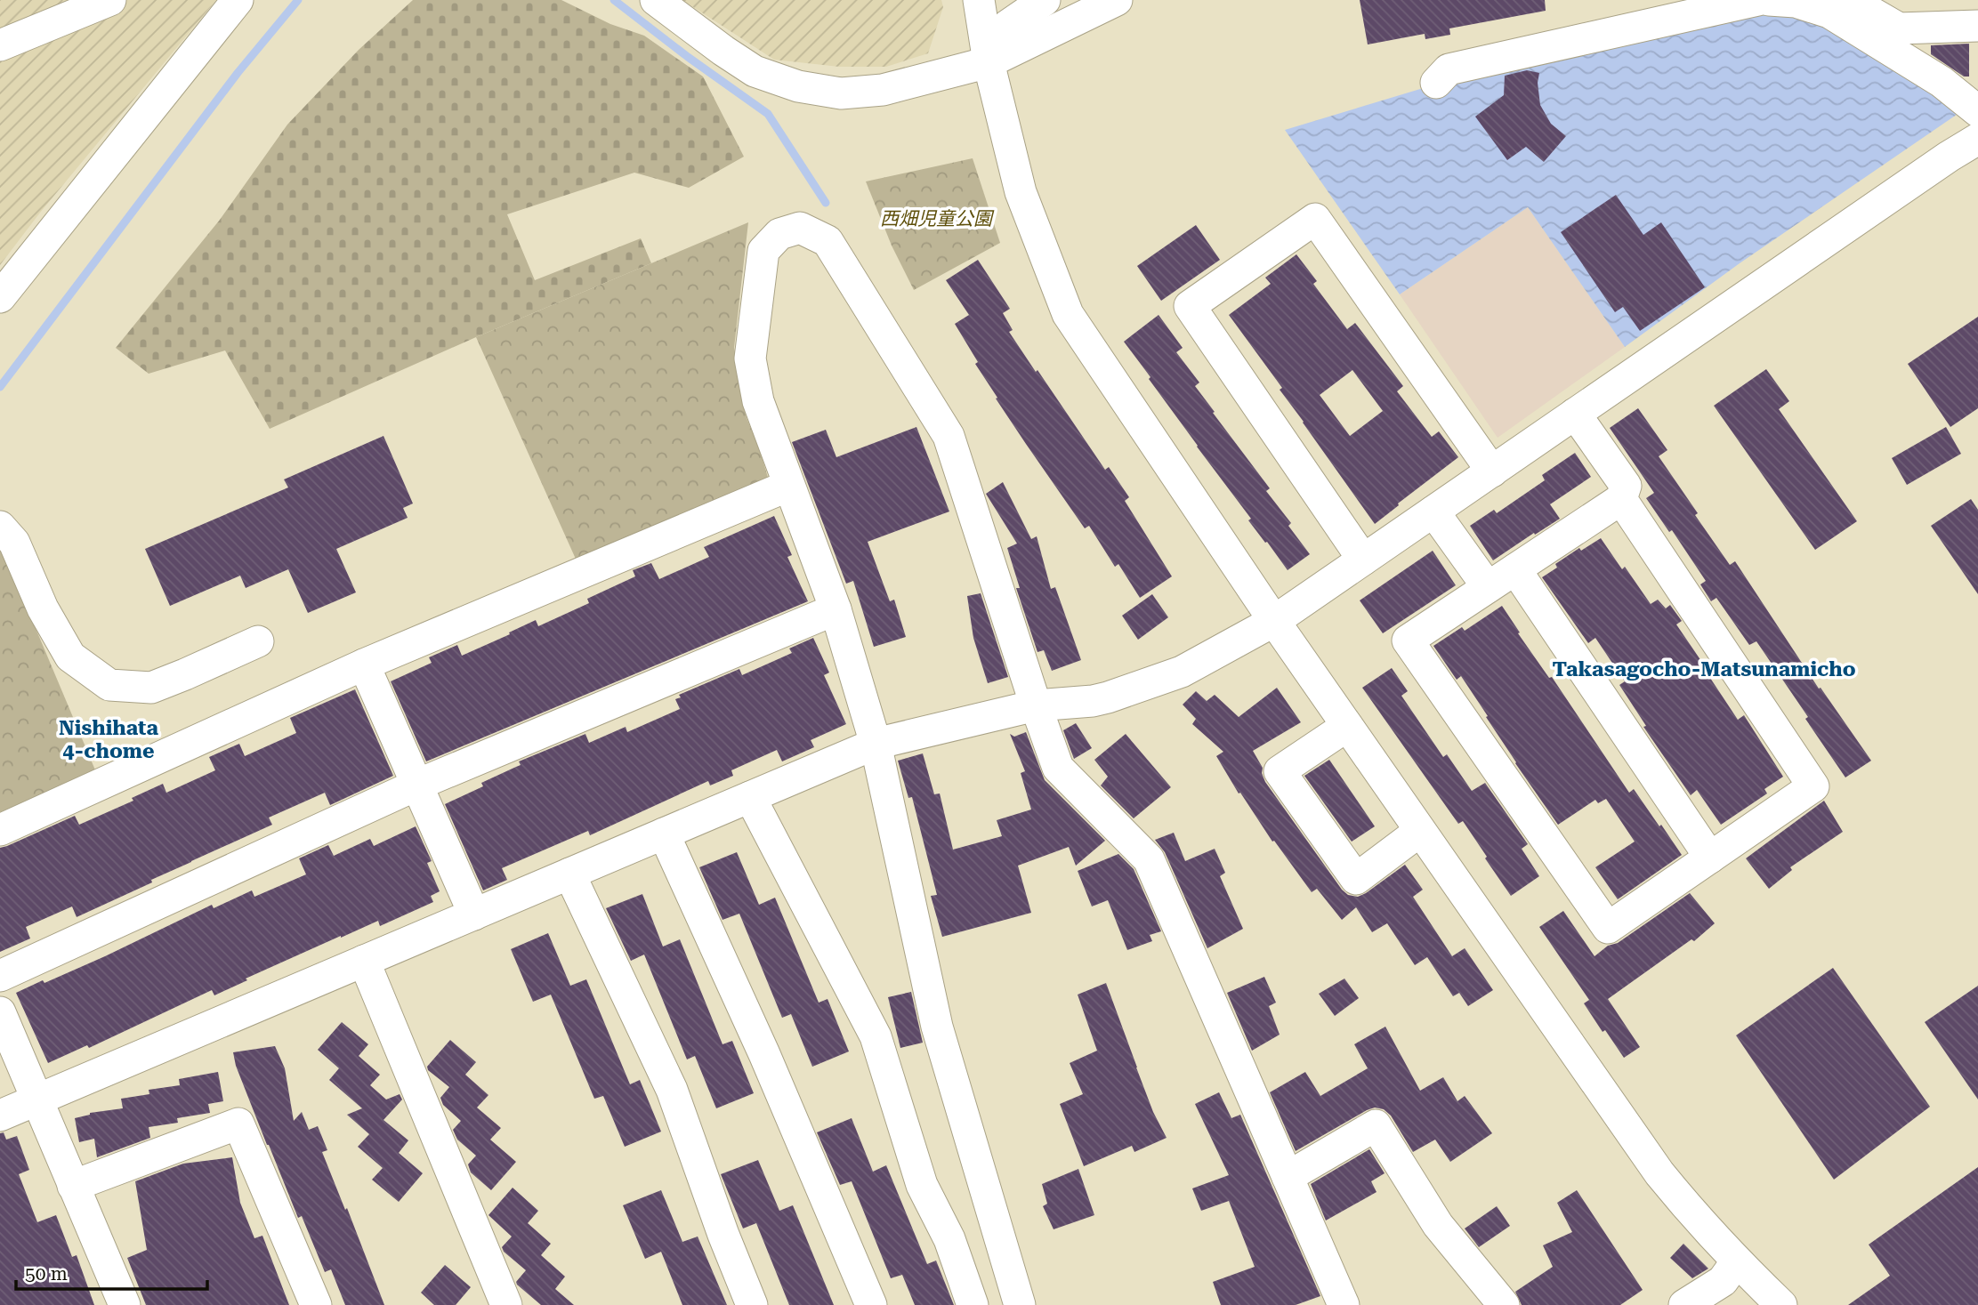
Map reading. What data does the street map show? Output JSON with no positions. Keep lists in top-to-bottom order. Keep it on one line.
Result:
{"districts":["Takasagocho-Matsunamicho","Nishihata 4-chome"],"parks":["西畑児童公園"],"scale_bar":"50 m"}
